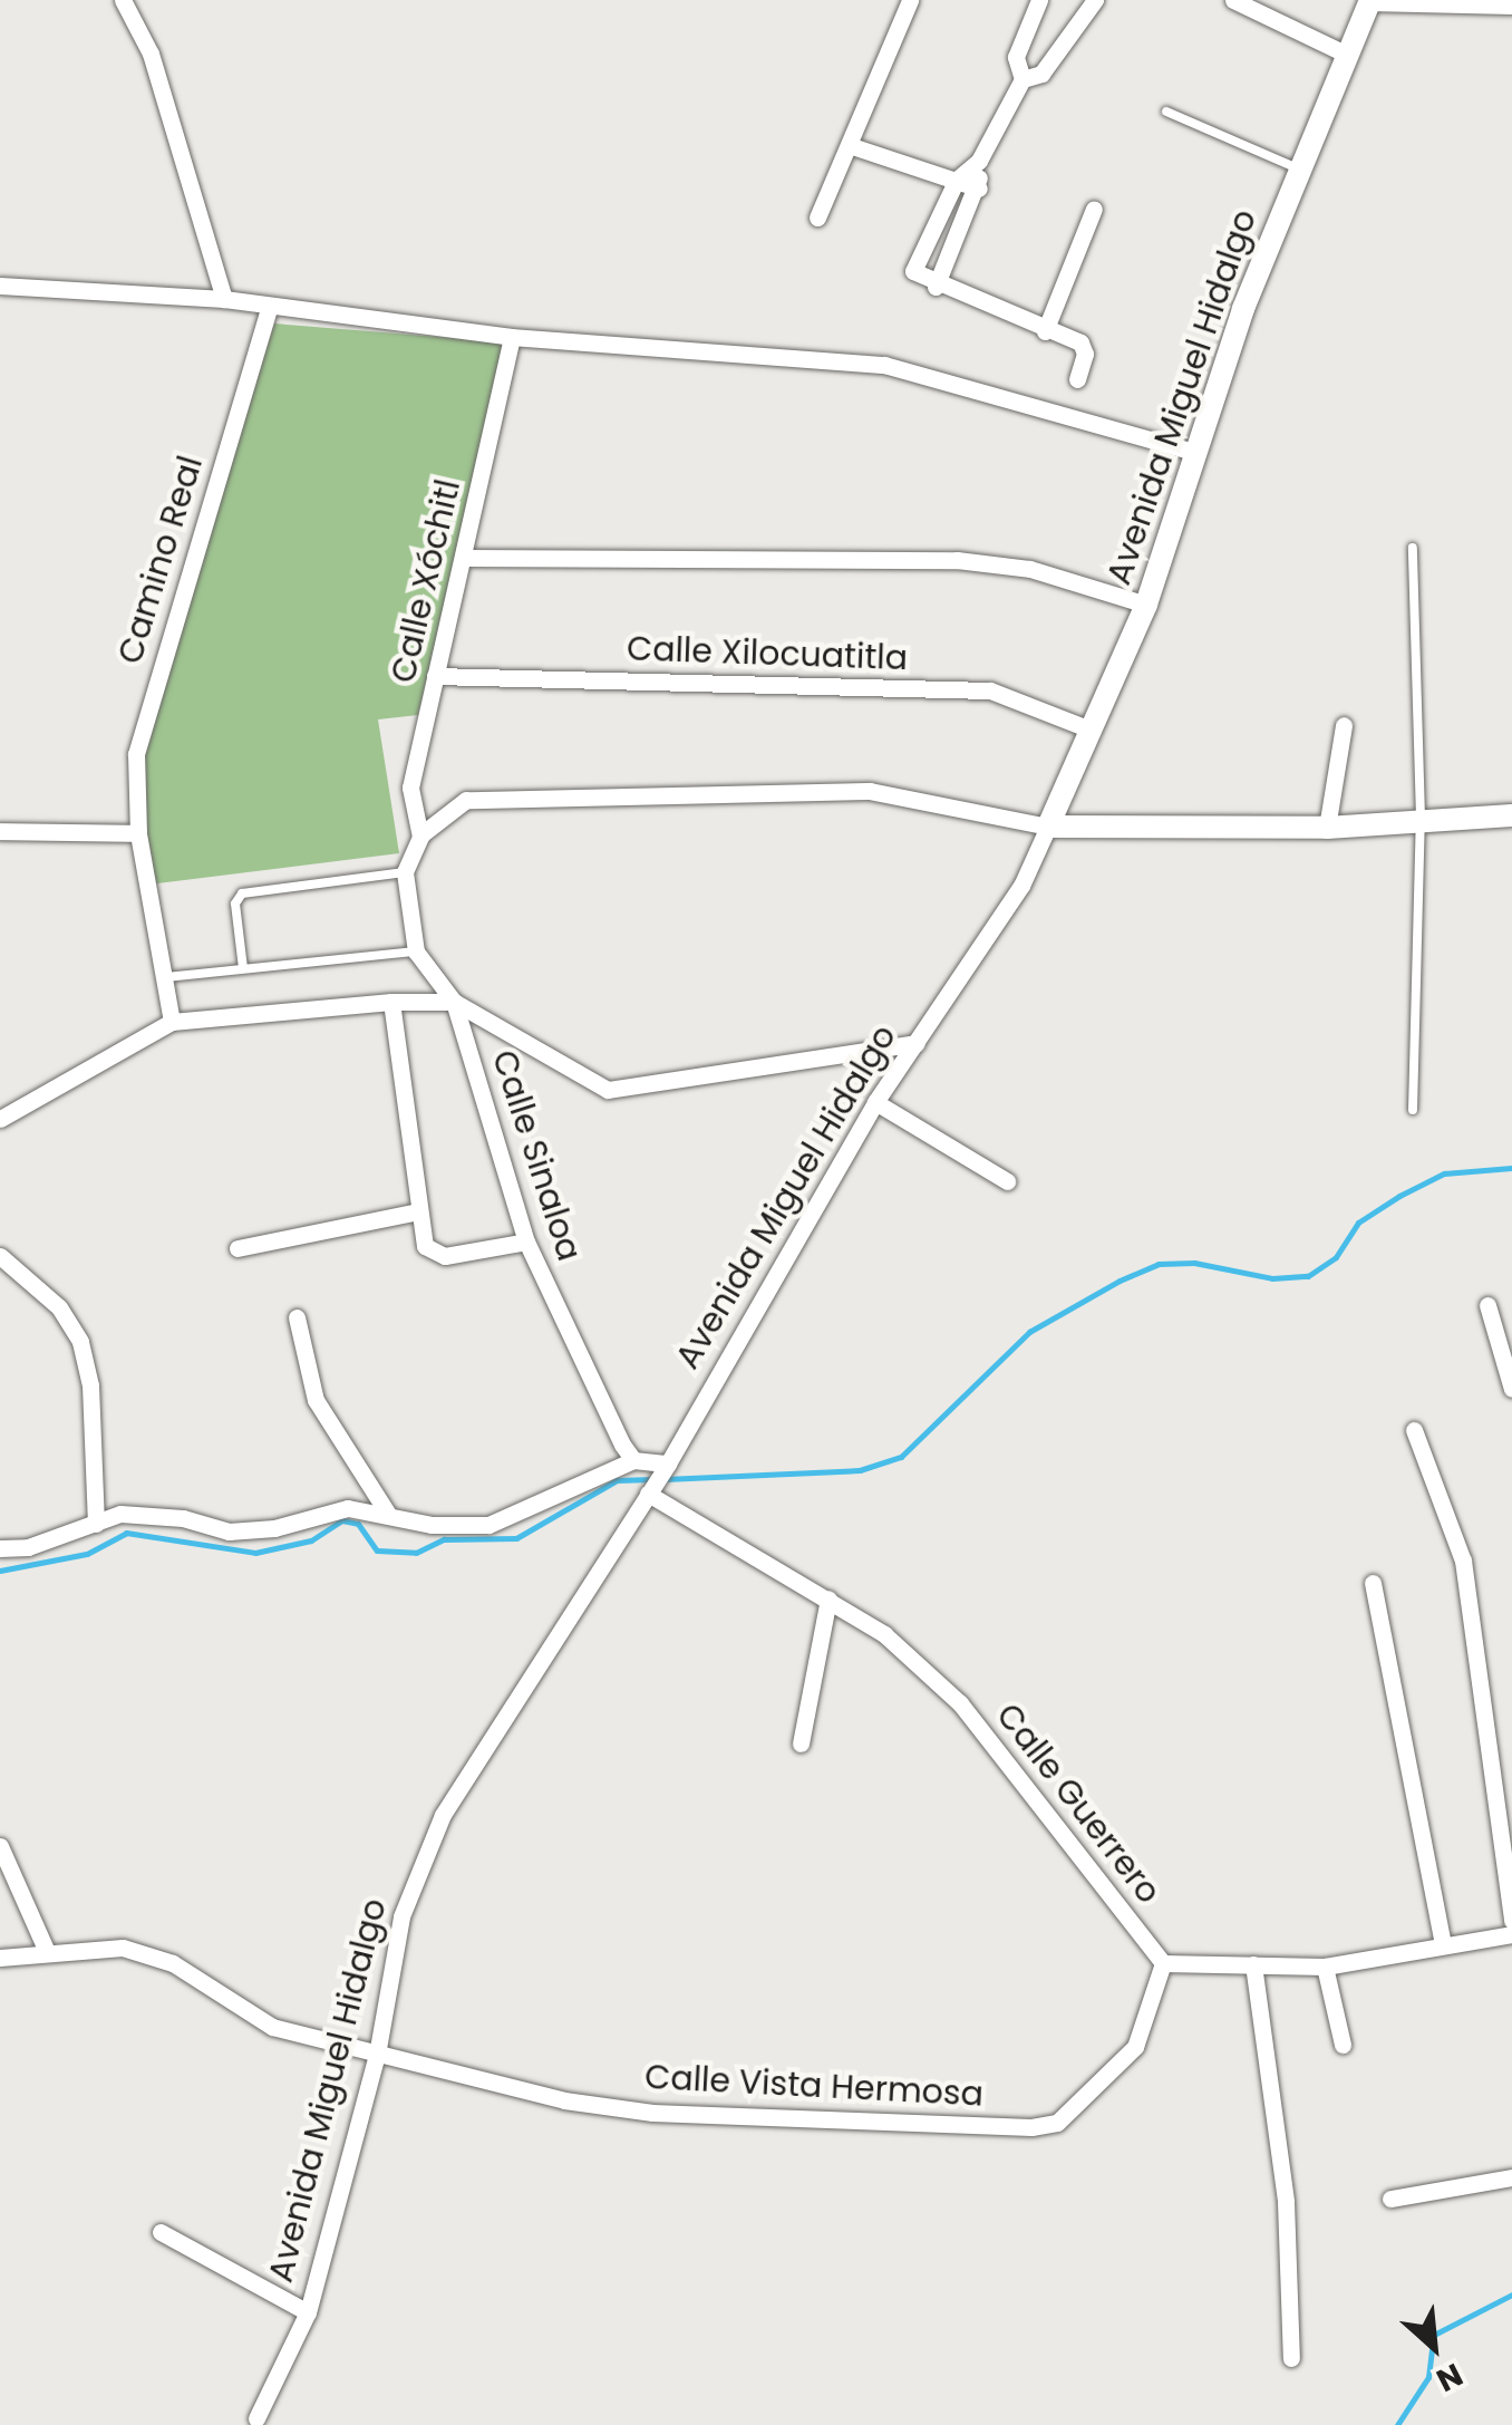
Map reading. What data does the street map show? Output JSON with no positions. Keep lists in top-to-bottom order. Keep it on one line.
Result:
{"streets":{"street":["Avenida Miguel Hidalgo","Camino Real","Calle Xóchitl","Calle Xilocuatitla","Calle Sinaloa","Calle Guerrero","Calle Vista Hermosa"]},"crossings":[["Avenida Miguel Hidalgo","Calle Xilocuatitla"],["Avenida Miguel Hidalgo","Calle Guerrero"],["Avenida Miguel Hidalgo","Calle Vista Hermosa"],["Calle Xóchitl","Calle Xilocuatitla"],["Calle Guerrero","Calle Vista Hermosa"]],"north":"bottom right"}
